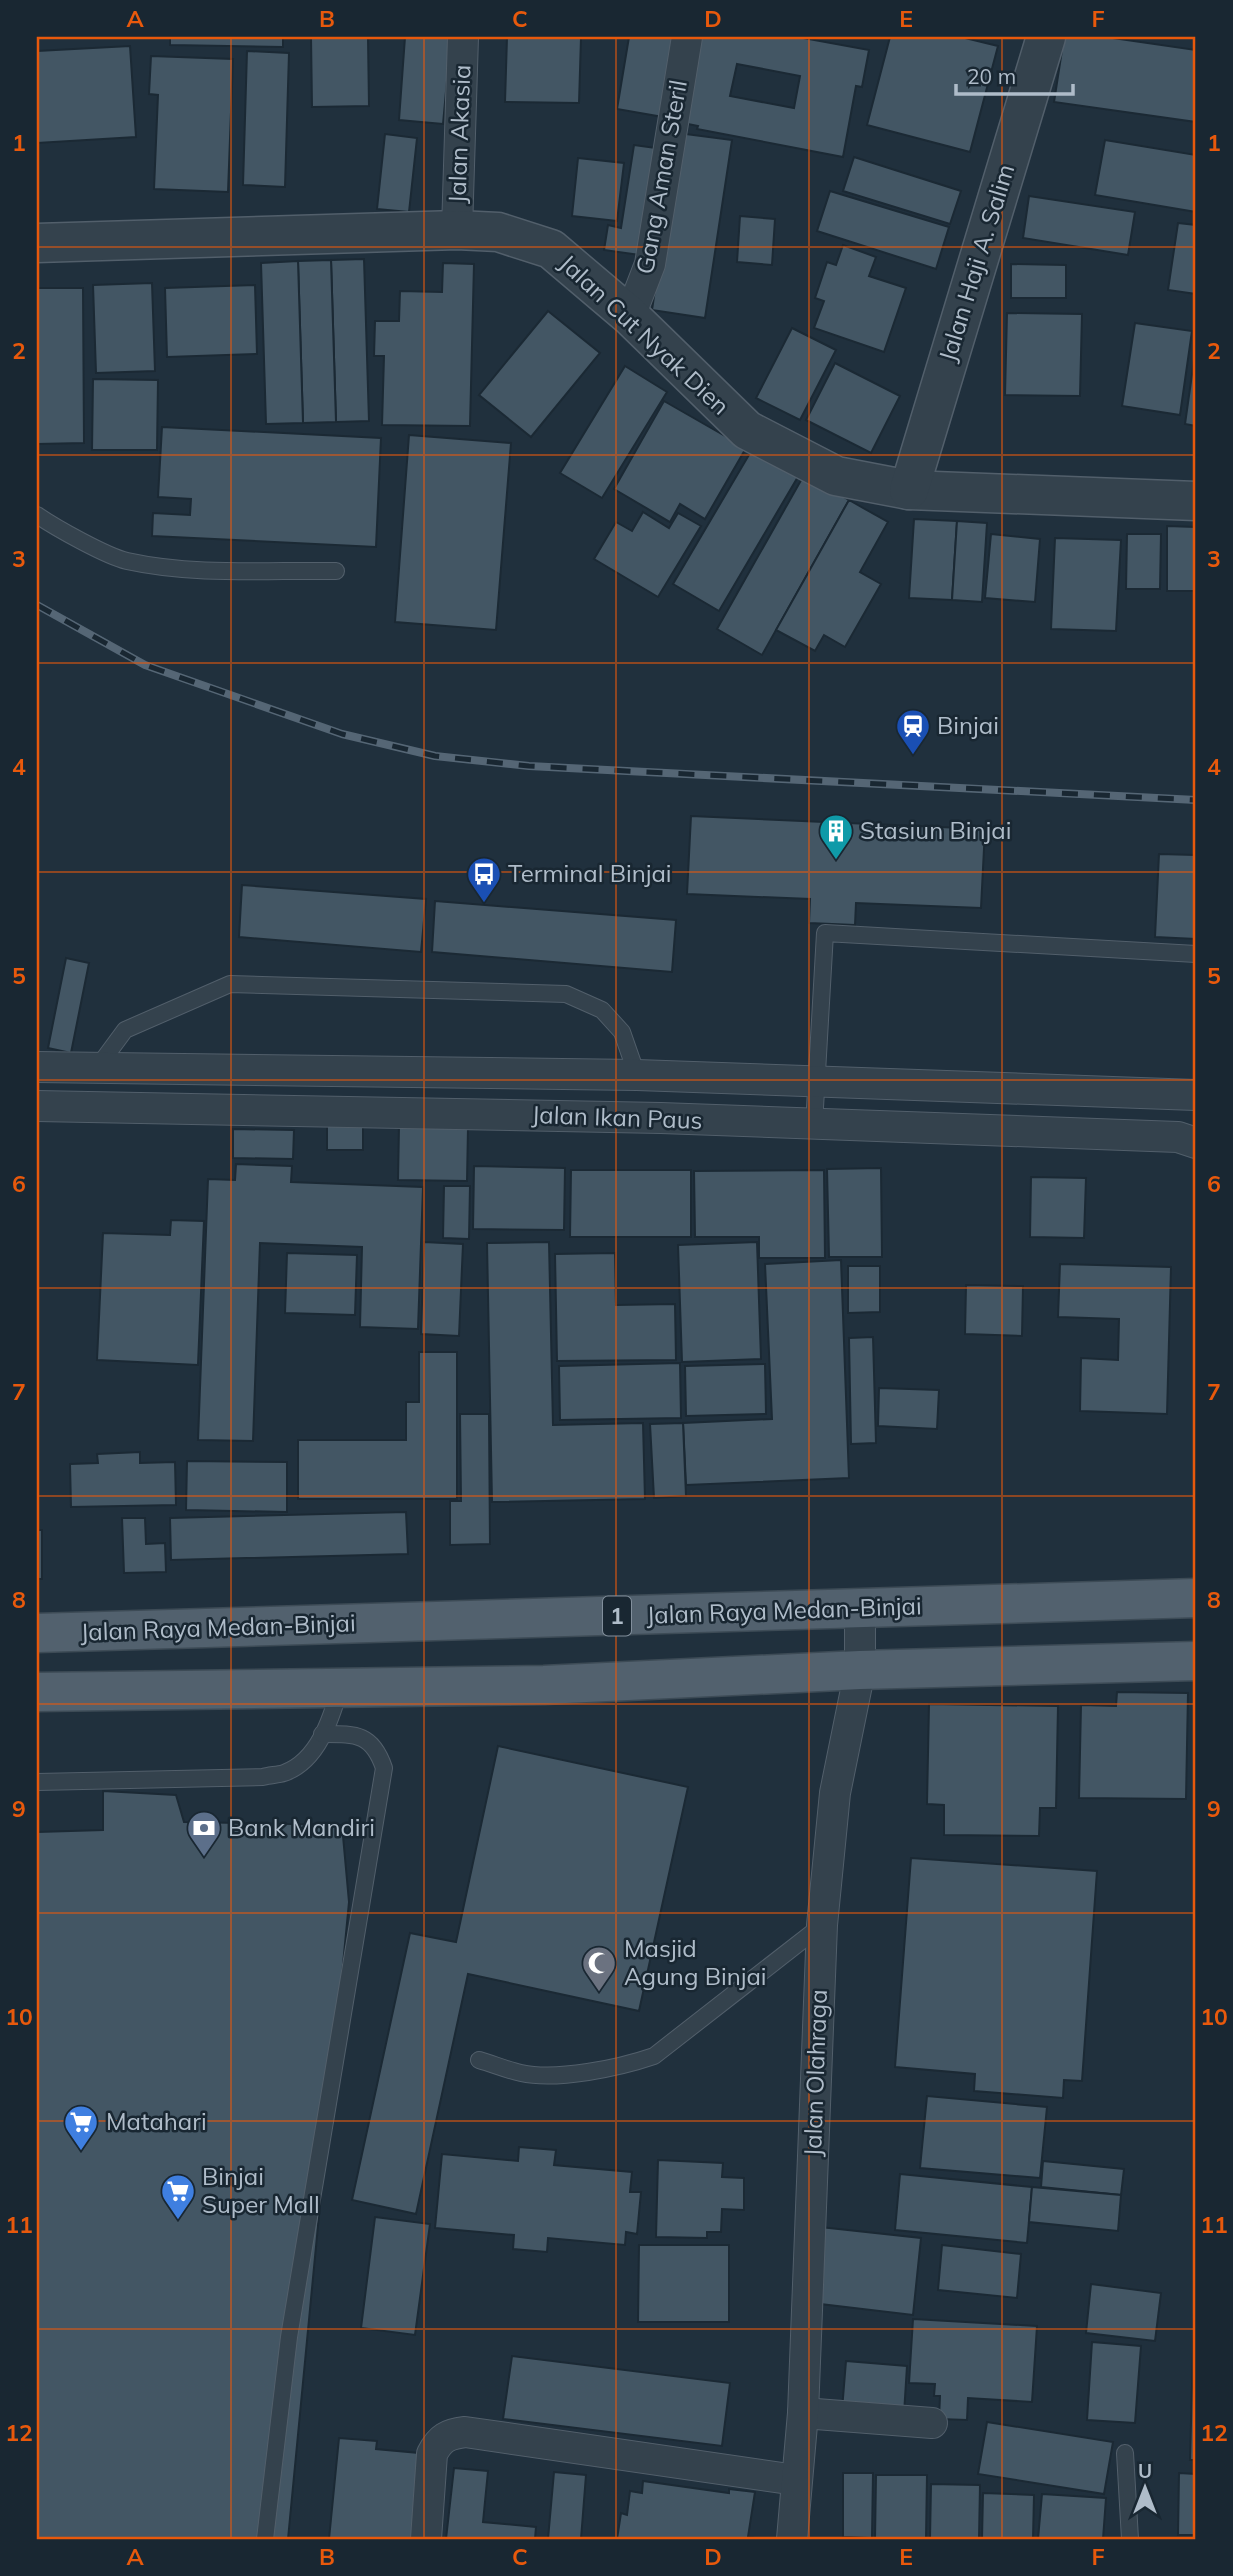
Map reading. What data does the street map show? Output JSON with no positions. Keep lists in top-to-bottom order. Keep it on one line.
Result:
{"streets":{"main road":["Jalan Raya Medan-Binjai","1"],"street":["Jalan Akasia","Gang Aman Steril","Jalan Haji A. Salim","Jalan Cut Nyak Dien","Jalan Ikan Paus","Jalan Olahraga"]},"crossings":[["Jalan Akasia","Jalan Cut Nyak Dien"],["Gang Aman Steril","Jalan Cut Nyak Dien"],["Jalan Haji A. Salim","Jalan Cut Nyak Dien"],["Jalan Raya Medan-Binjai","Jalan Olahraga"]],"places":{"station":["Binjai"],"building":["Stasiun Binjai"],"bus stop":["Terminal Binjai"],"bank":["Bank Mandiri"],"mosque":["Masjid Agung Binjai"],"supermarket":["Matahari","Binjai Super Mall"]},"scale_bar":"20 m","north":"top","grid":{"columns":["A","B","C","D","E","F"],"rows":["1","2","3","4","5","6","7","8","9","10","11","12"]}}
